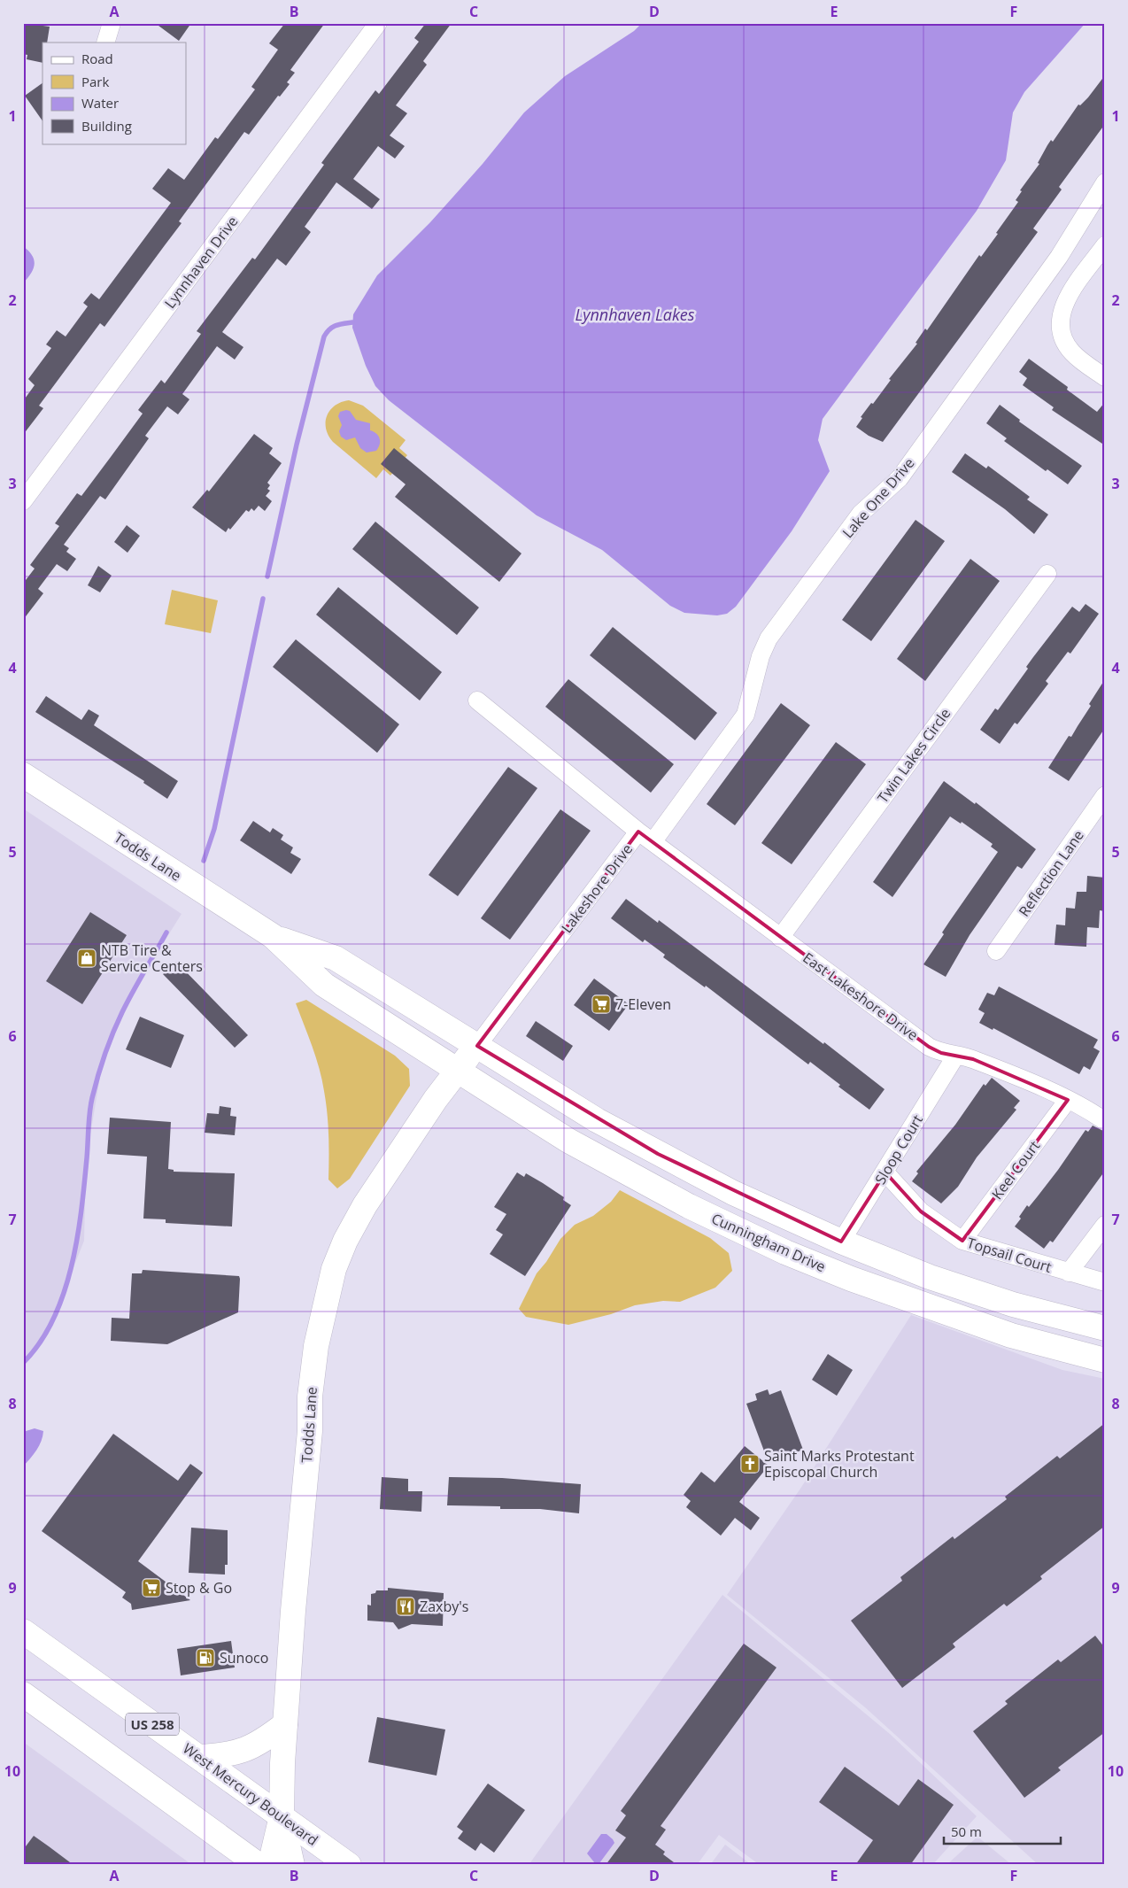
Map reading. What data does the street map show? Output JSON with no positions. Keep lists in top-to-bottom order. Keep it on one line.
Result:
{"streets":{"main road":["Todds Lane","Cunningham Drive","US 258","West Mercury Boulevard"],"street":["Lynnhaven Drive","Lake One Drive","Twin Lakes Circle","Reflection Lane","Lakeshore Drive","East Lakeshore Drive","Sloop Court","Keel Court","Topsail Court"]},"crossings":[["Lake One Drive","Lakeshore Drive"],["Lake One Drive","East Lakeshore Drive"],["Twin Lakes Circle","East Lakeshore Drive"],["Todds Lane","Lakeshore Drive"],["Todds Lane","Cunningham Drive"],["Todds Lane","West Mercury Boulevard"],["Lakeshore Drive","East Lakeshore Drive"],["Lakeshore Drive","Cunningham Drive"],["East Lakeshore Drive","Sloop Court"],["East Lakeshore Drive","Keel Court"],["Sloop Court","Cunningham Drive"],["Sloop Court","Topsail Court"],["Keel Court","Topsail Court"]],"water":["Lynnhaven Lakes"],"places":{"shop":["NTB Tire & Service Centers"],"supermarket":["7-Eleven","Stop & Go"],"church":["Saint Marks Protestant Episcopal Church"],"restaurant":["Zaxby's"],"fuel station":["Sunoco"]},"legend":["Road","Park","Water","Building"],"scale_bar":"50 m","grid":{"columns":["A","B","C","D","E","F"],"rows":["1","2","3","4","5","6","7","8","9","10"]}}
